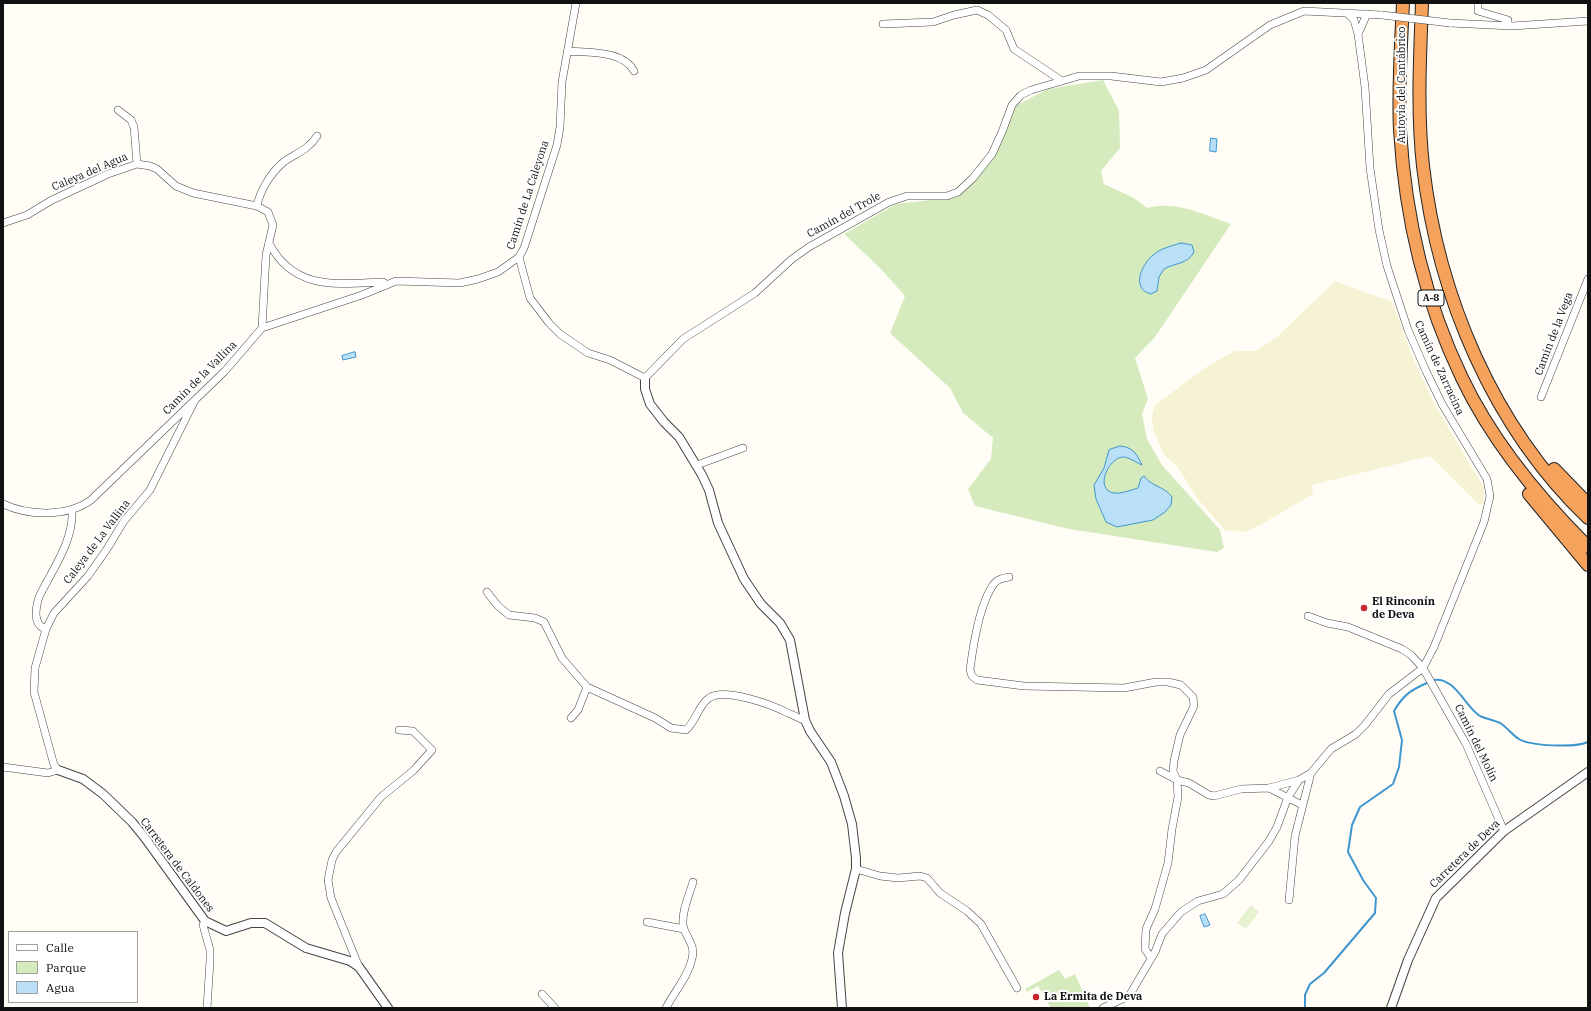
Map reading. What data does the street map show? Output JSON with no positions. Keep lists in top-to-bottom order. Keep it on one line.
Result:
{"streets":{"highway":["Autovía del Cantábrico","A-8"],"street":["Caleya del Agua","Camín de La Caleyona","Camín del Trole","Camin de la Vega","Camín de Zarracina","Camín de la Vallina","Caleya de La Vallina","Camín del Molín","Carretera de Deva","Carretera de Caldones"]},"crossings":[["Camín de La Caleyona","Camín del Trole"],["Camín del Trole","Camín de Zarracina"],["Camín de Zarracina","Camín del Molín"],["Camín de la Vallina","Caleya de La Vallina"],["Caleya de La Vallina","Carretera de Caldones"],["Camín del Molín","Carretera de Deva"]],"places":["El Rinconín de Deva","La Ermita de Deva"],"legend":["Calle","Parque","Agua"]}
